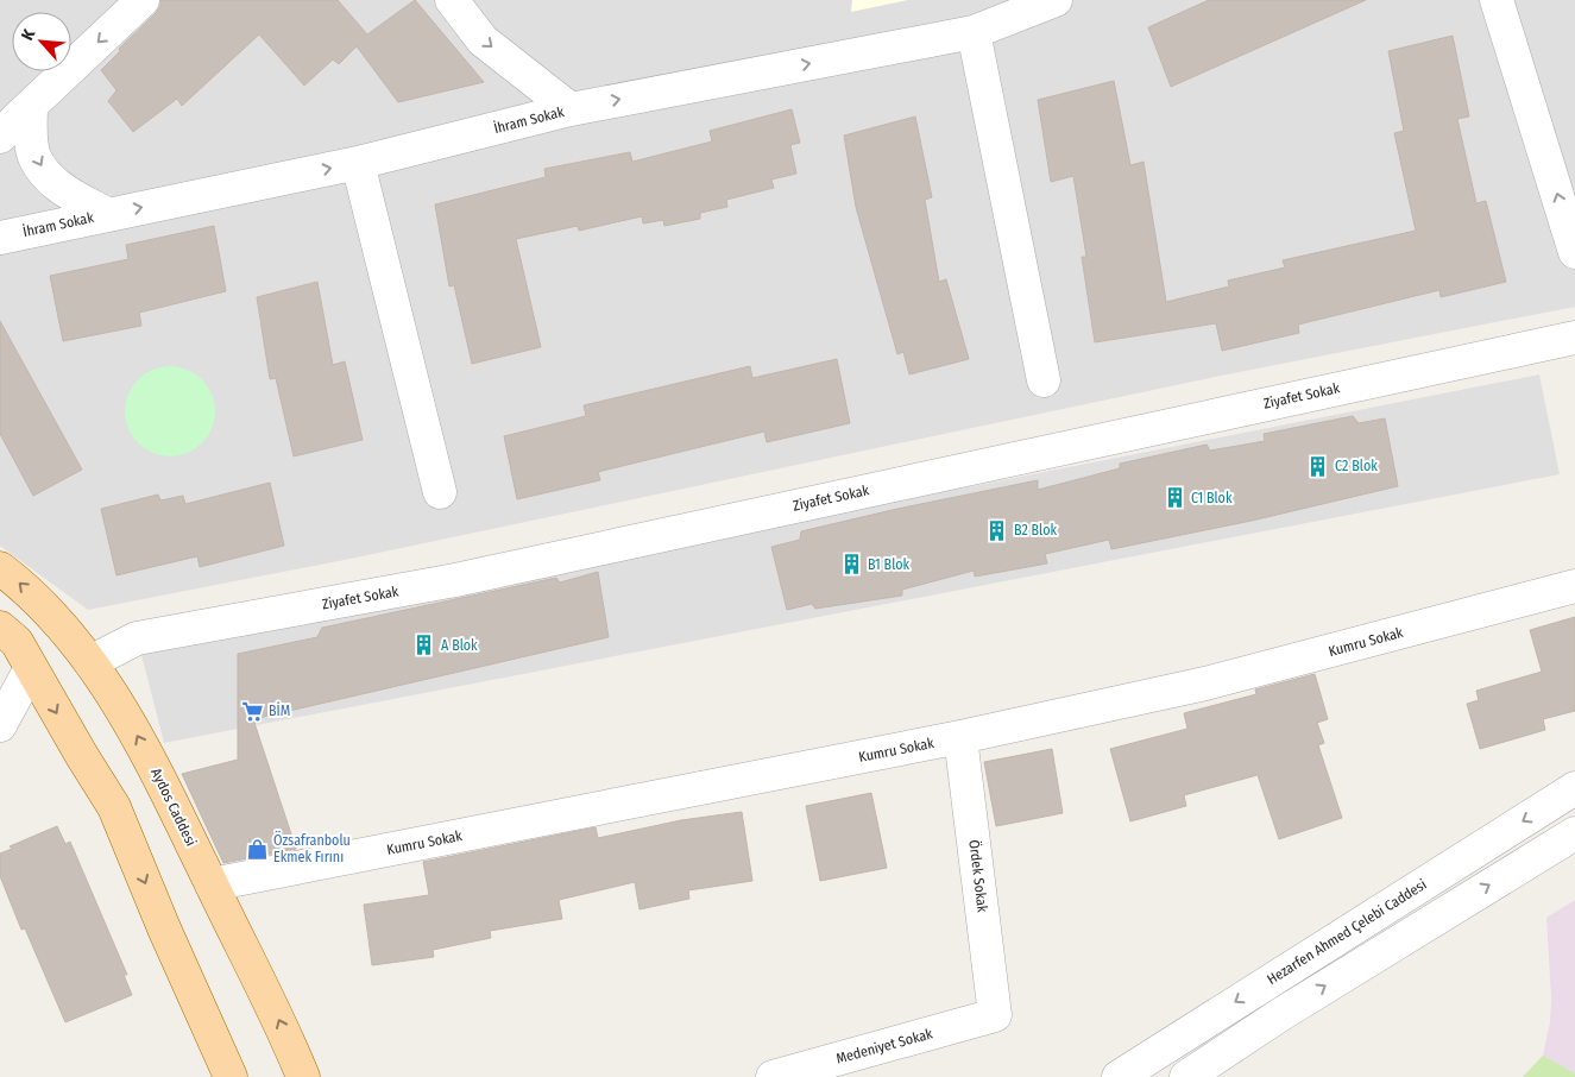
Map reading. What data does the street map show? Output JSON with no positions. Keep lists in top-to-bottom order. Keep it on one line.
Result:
{"streets":{"main road":["Aydos Caddesi"],"street":["İhram Sokak","Ziyafet Sokak","Kumru Sokak","Ördek Sokak","Hezarfen Ahmed Çelebi Caddesi","Medeniyet Sokak"]},"crossings":[["Ziyafet Sokak","Aydos Caddesi"],["Kumru Sokak","Aydos Caddesi"],["Kumru Sokak","Ördek Sokak"],["Ördek Sokak","Medeniyet Sokak"]],"one_way":["İhram Sokak"],"places":{"building":["C2 Blok","C1 Blok","B2 Blok","B1 Blok","A Blok"],"supermarket":["BİM"],"shop":["Özsafranbolu Ekmek Fırını"]},"north":"top left"}
